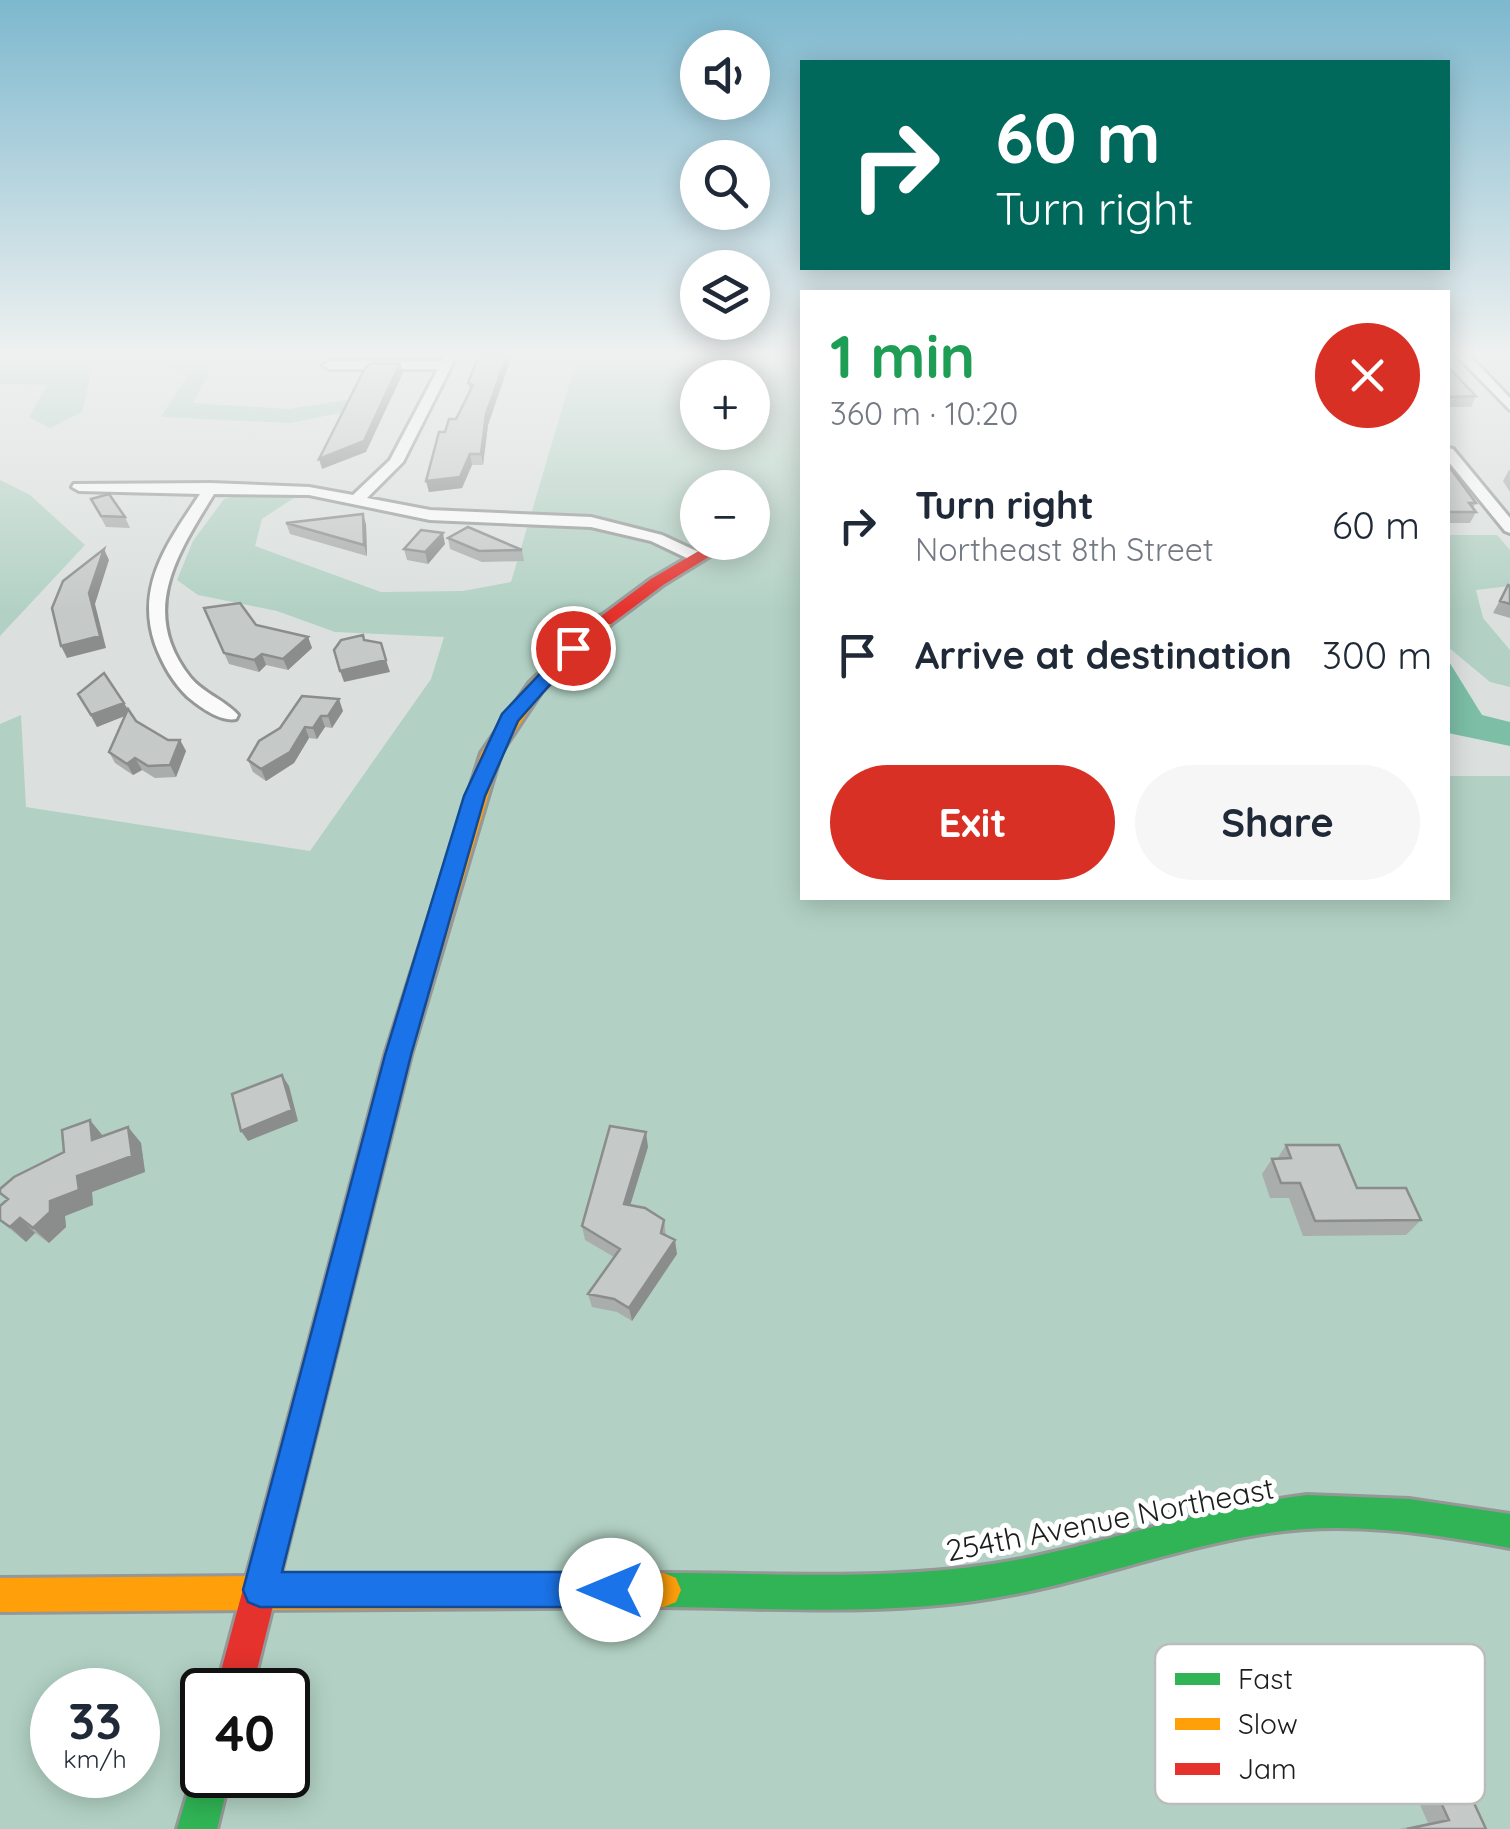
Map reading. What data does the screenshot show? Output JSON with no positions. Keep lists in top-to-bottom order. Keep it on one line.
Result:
{"streets":{"street":["254th Avenue Northeast"]},"legend":["Fast","Slow","Jam"],"page":{"map_buttons":["+","−"],"turn":["60 m","Turn right"],"heading":["1 min","360 m · 10:20"],"list":[{"name":"Turn right","note":"Northeast 8th Street","value":"60 m"},{"name":"Arrive at destination","value":"300 m"}],"buttons":["Exit","Share"],"speed":"33 km/h","limit":"40"}}
